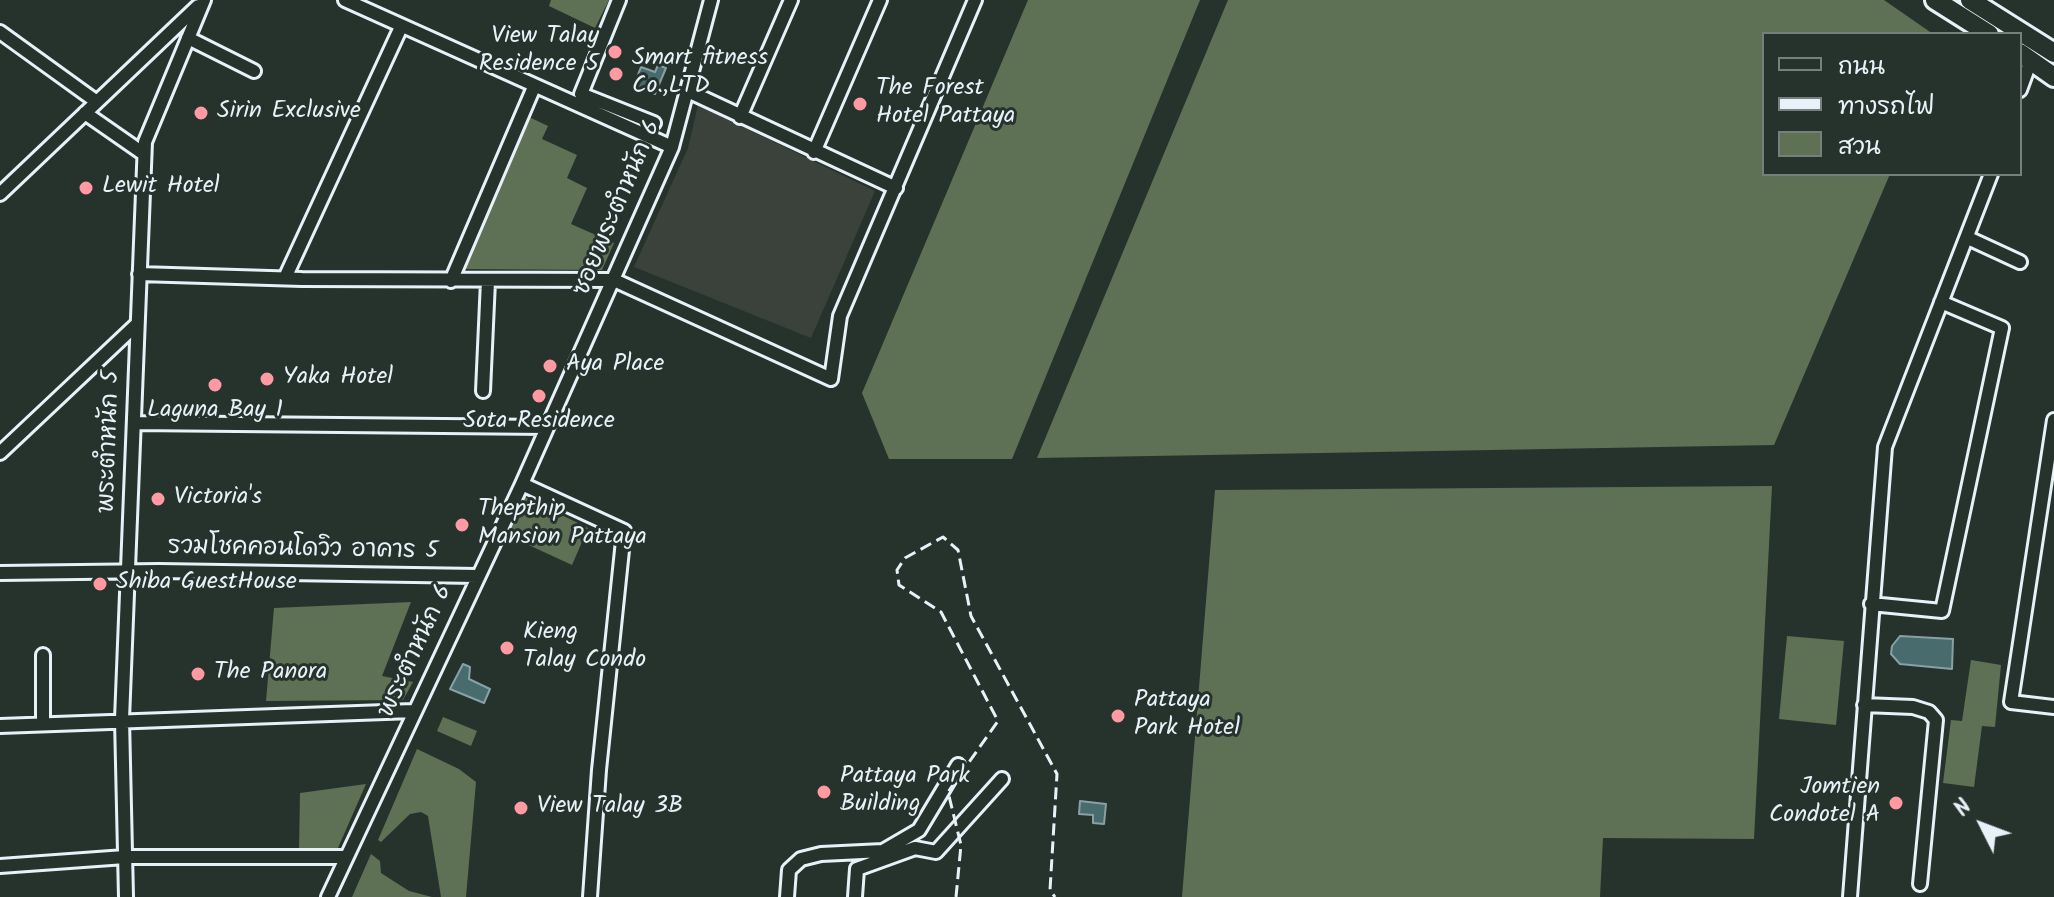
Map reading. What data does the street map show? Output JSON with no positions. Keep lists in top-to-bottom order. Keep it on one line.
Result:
{"streets":{"street":["ซอยพระตำหนัก 6","พระตำหนัก 5","รวมโชคคอนโดวิว อาคาร 5","พระตำหนัก 6"]},"crossings":[["ซอยพระตำหนัก 6","พระตำหนัก 6"],["พระตำหนัก 5","รวมโชคคอนโดวิว อาคาร 5"],["รวมโชคคอนโดวิว อาคาร 5","พระตำหนัก 6"]],"places":["View Talay Residence 5","Smart fitness Co.,LTD","The Forest Hotel Pattaya","Sirin Exclusive","Lewit Hotel","Aya Place","Yaka Hotel","Laguna Bay 1","Sota Residence","Victoria's","Thepthip Mansion Pattaya","Shiba GuestHouse","Kieng Talay Condo","The Panora","Pattaya Park Hotel","Pattaya Park Building","Jomtien Condotel A","View Talay 3B"],"legend":["ถนน","ทางรถไฟ","สวน"],"north":"top left"}
